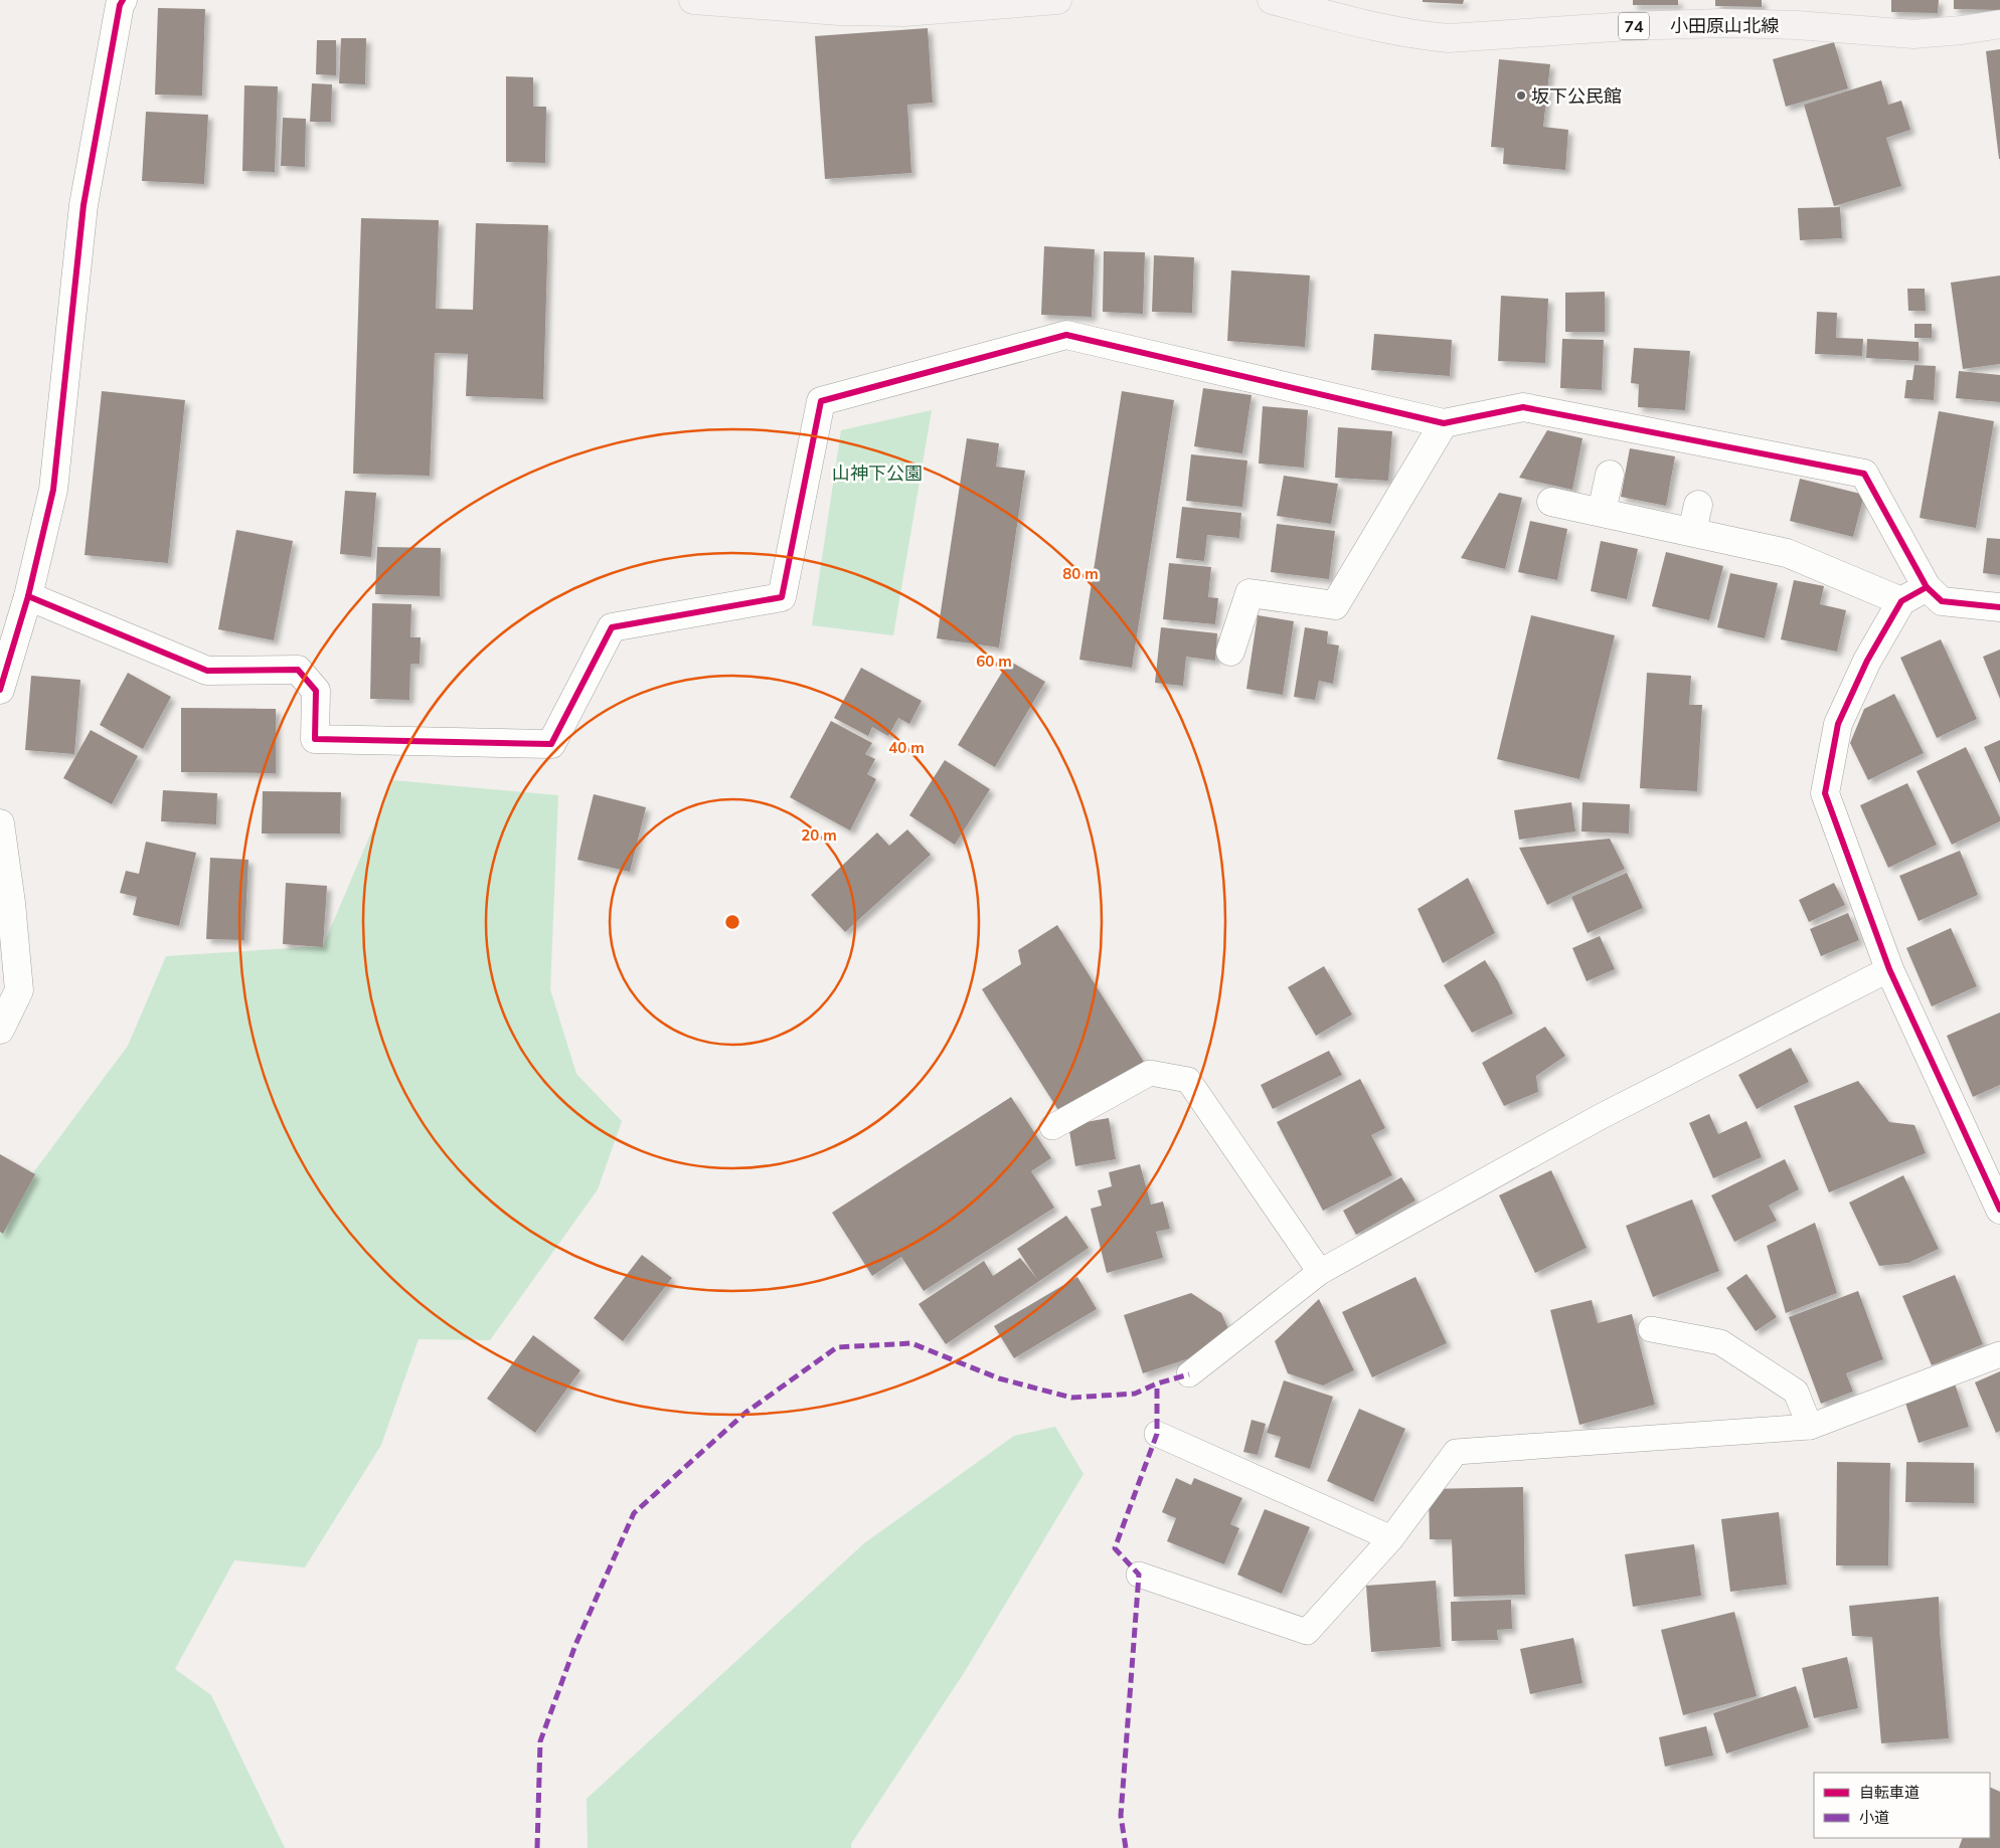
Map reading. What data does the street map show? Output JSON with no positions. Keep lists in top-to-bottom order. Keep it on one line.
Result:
{"streets":{"main road":["小田原山北線","74"]},"parks":["山神下公園"],"places":["坂下公民館"],"legend":["自転車道","小道"],"rings":["80 m","60 m","40 m","20 m"]}
